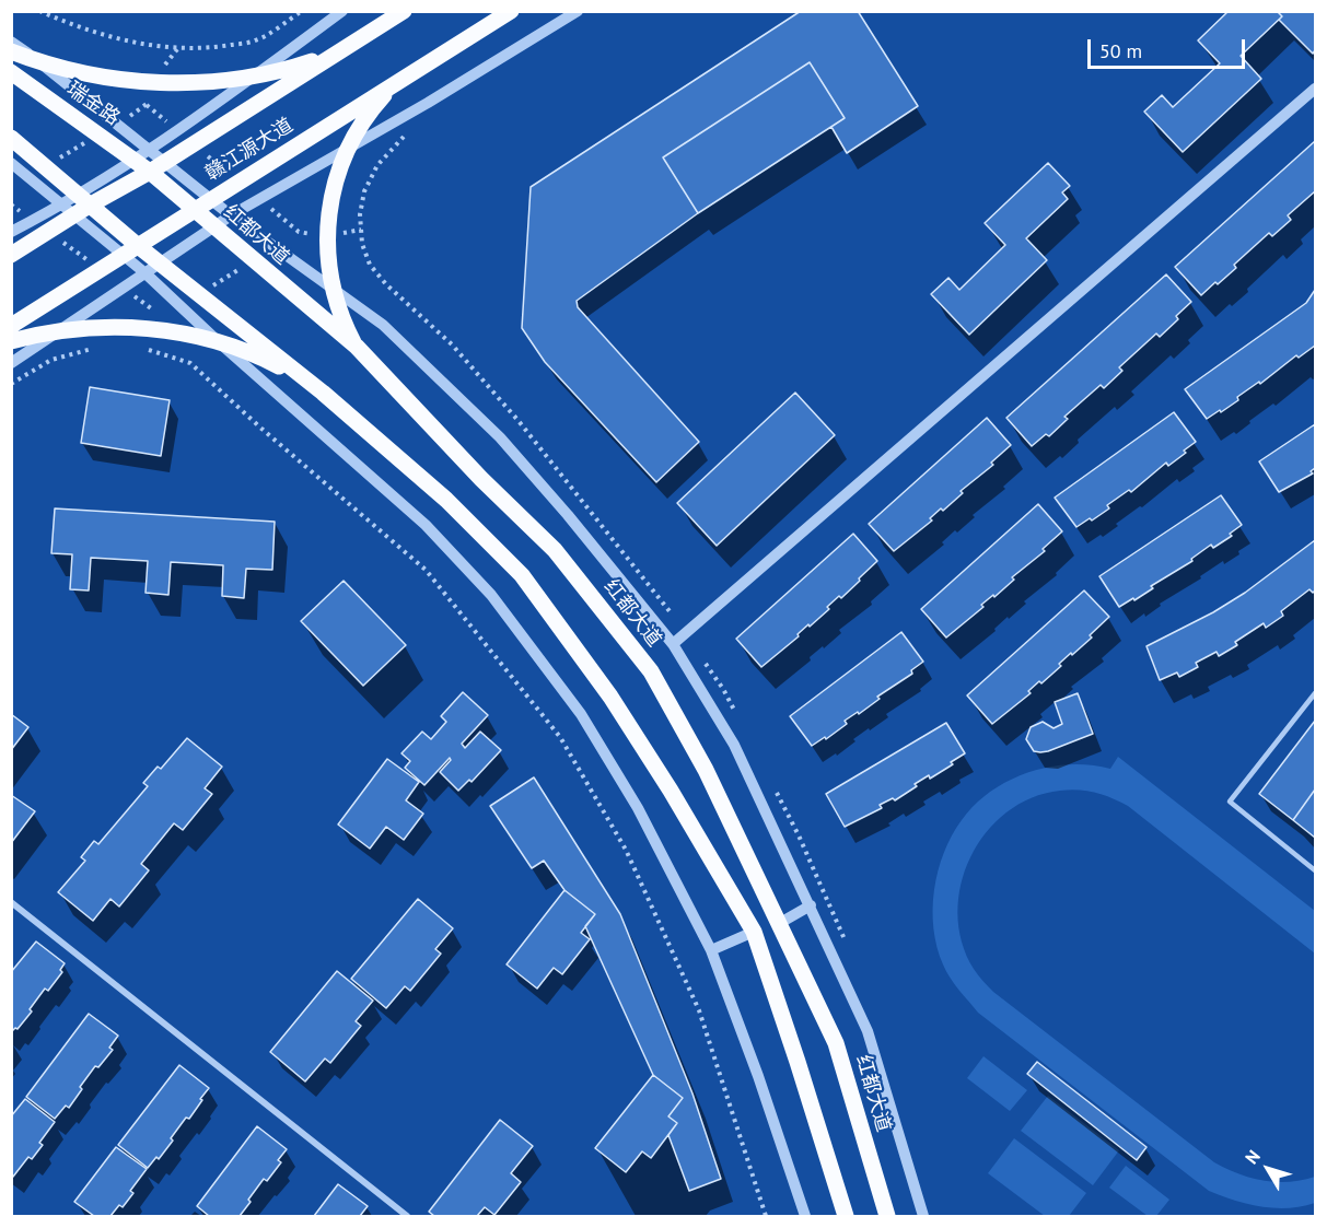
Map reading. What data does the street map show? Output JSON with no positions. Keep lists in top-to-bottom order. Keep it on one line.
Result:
{"streets":{"main road":["瑞金路","赣江源大道","红都大道"]},"crossings":[["瑞金路","赣江源大道"],["瑞金路","红都大道"],["赣江源大道","红都大道"]],"scale_bar":"50 m","north":"top left"}
